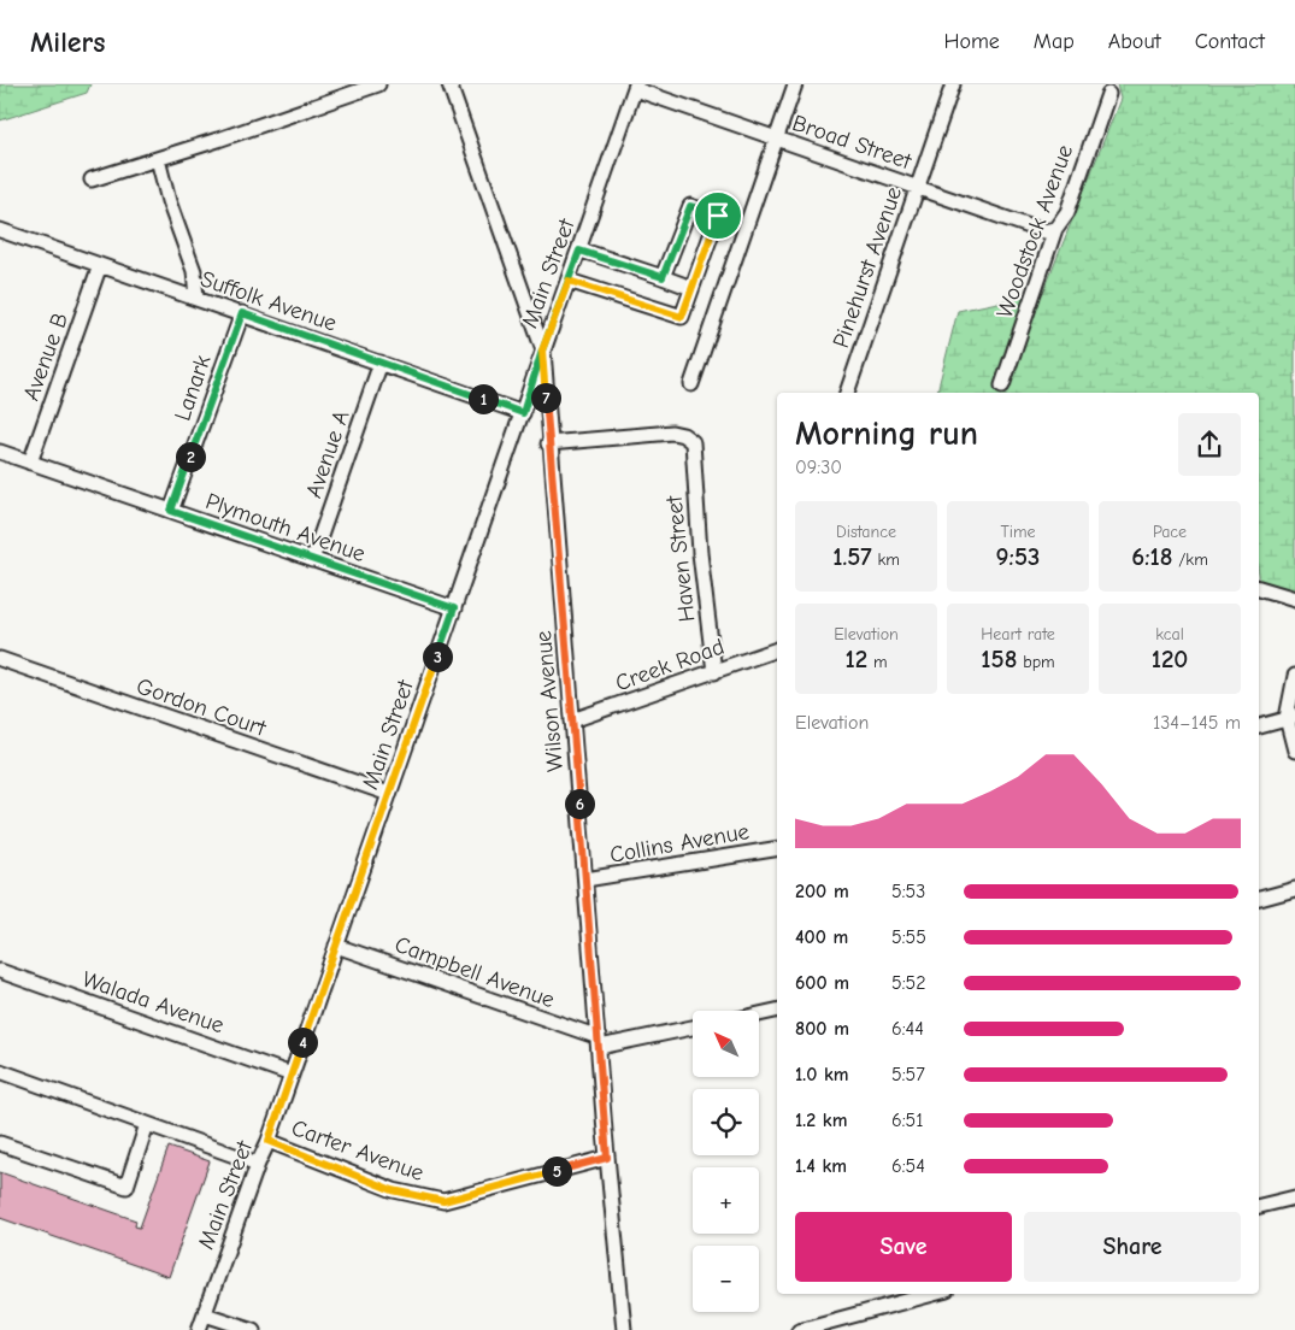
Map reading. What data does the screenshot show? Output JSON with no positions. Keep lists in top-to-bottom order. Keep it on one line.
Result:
{"streets":{"street":["Broad Street","Woodstock Avenue","Pinehurst Avenue","Main Street","Suffolk Avenue","Avenue B","Lanark","Avenue A","Plymouth Avenue","Haven Street","Creek Road","Wilson Avenue","Gordon Court","Collins Avenue","Campbell Avenue","Walada Avenue","Carter Avenue"]},"crossings":[["Broad Street","Woodstock Avenue"],["Broad Street","Pinehurst Avenue"],["Broad Street","Main Street"],["Main Street","Suffolk Avenue"],["Main Street","Plymouth Avenue"],["Main Street","Wilson Avenue"],["Main Street","Gordon Court"],["Main Street","Campbell Avenue"],["Main Street","Walada Avenue"],["Main Street","Carter Avenue"],["Suffolk Avenue","Avenue B"],["Suffolk Avenue","Lanark"],["Suffolk Avenue","Avenue A"],["Avenue B","Plymouth Avenue"],["Lanark","Plymouth Avenue"],["Avenue A","Plymouth Avenue"],["Haven Street","Creek Road"],["Haven Street","Wilson Avenue"],["Creek Road","Wilson Avenue"],["Wilson Avenue","Collins Avenue"],["Wilson Avenue","Campbell Avenue"],["Wilson Avenue","Carter Avenue"]],"north":"top left","page":{"header":"Milers","nav":["Home","Map","About","Contact"],"pins":["7","1","2","3","6","4","5"],"heading":["Morning run","09:30"],"stats":[["Distance","1.57 km"],["Time","9:53"],["Pace","6:18 /km"],["Elevation","12 m"],["Heart rate","158 bpm"],["kcal","120"]],"chart":["Elevation","134–145 m"],"list":[{"name":"200 m","note":"5:53"},{"name":"400 m","note":"5:55"},{"name":"600 m","note":"5:52"},{"name":"800 m","note":"6:44"},{"name":"1.0 km","note":"5:57"},{"name":"1.2 km","note":"6:51"},{"name":"1.4 km","note":"6:54"}],"map_buttons":["+","−"],"buttons":["Save","Share"]}}
